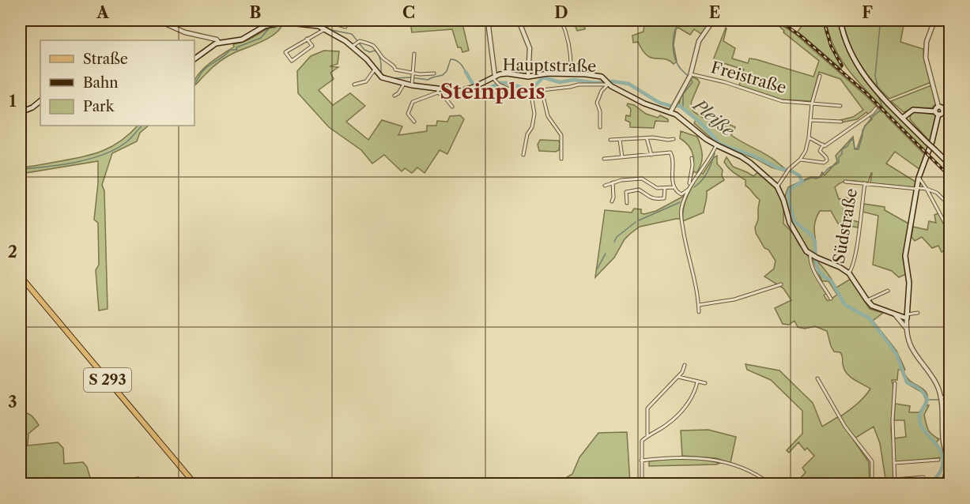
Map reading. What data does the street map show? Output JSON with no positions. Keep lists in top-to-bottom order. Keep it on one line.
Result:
{"streets":{"main road":["Hauptstraße","S 293"],"street":["Freistraße","Südstraße"]},"districts":["Steinpleis"],"water":["Pleiße"],"legend":["Straße","Bahn","Park"],"grid":{"columns":["A","B","C","D","E","F"],"rows":["1","2","3"]}}
